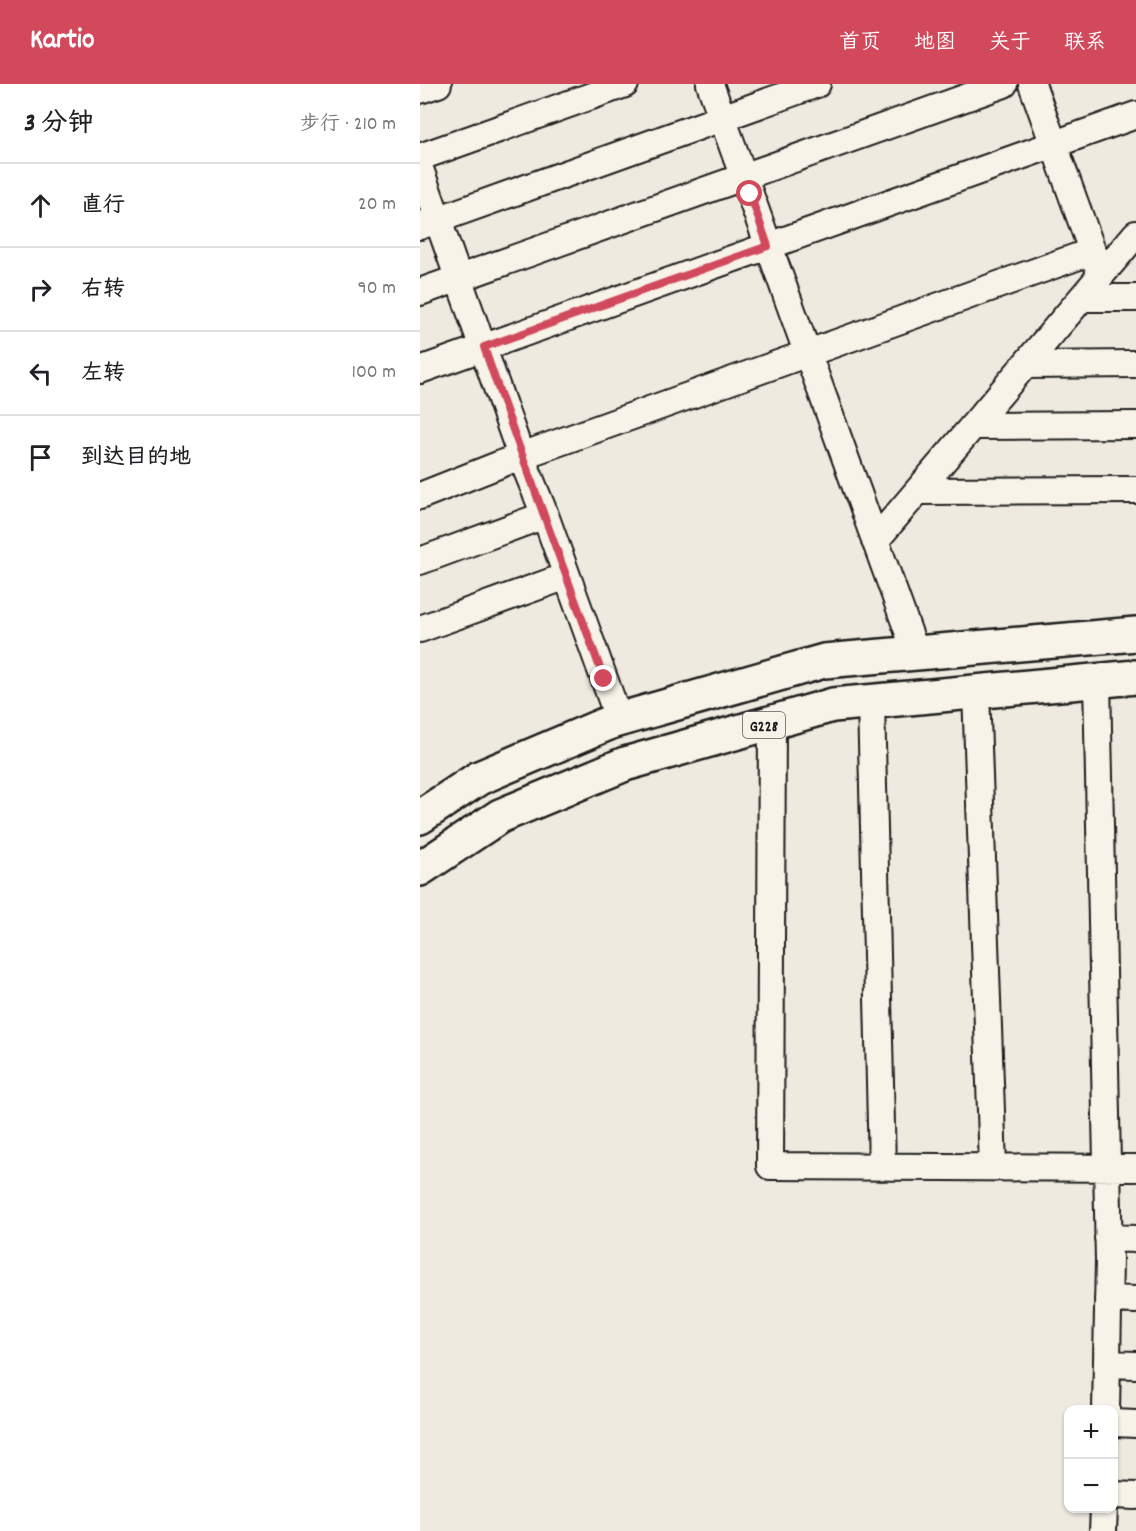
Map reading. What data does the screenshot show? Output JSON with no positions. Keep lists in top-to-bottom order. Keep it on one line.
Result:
{"streets":{"highway":["G228"]},"page":{"header":"Kartio","nav":["首页","地图","关于","联系"],"heading":["3 分钟","步行 · 210 m"],"list":[["直行","20 m"],["右转","90 m"],["左转","100 m"],"到达目的地"],"map_buttons":["+","−"]}}
